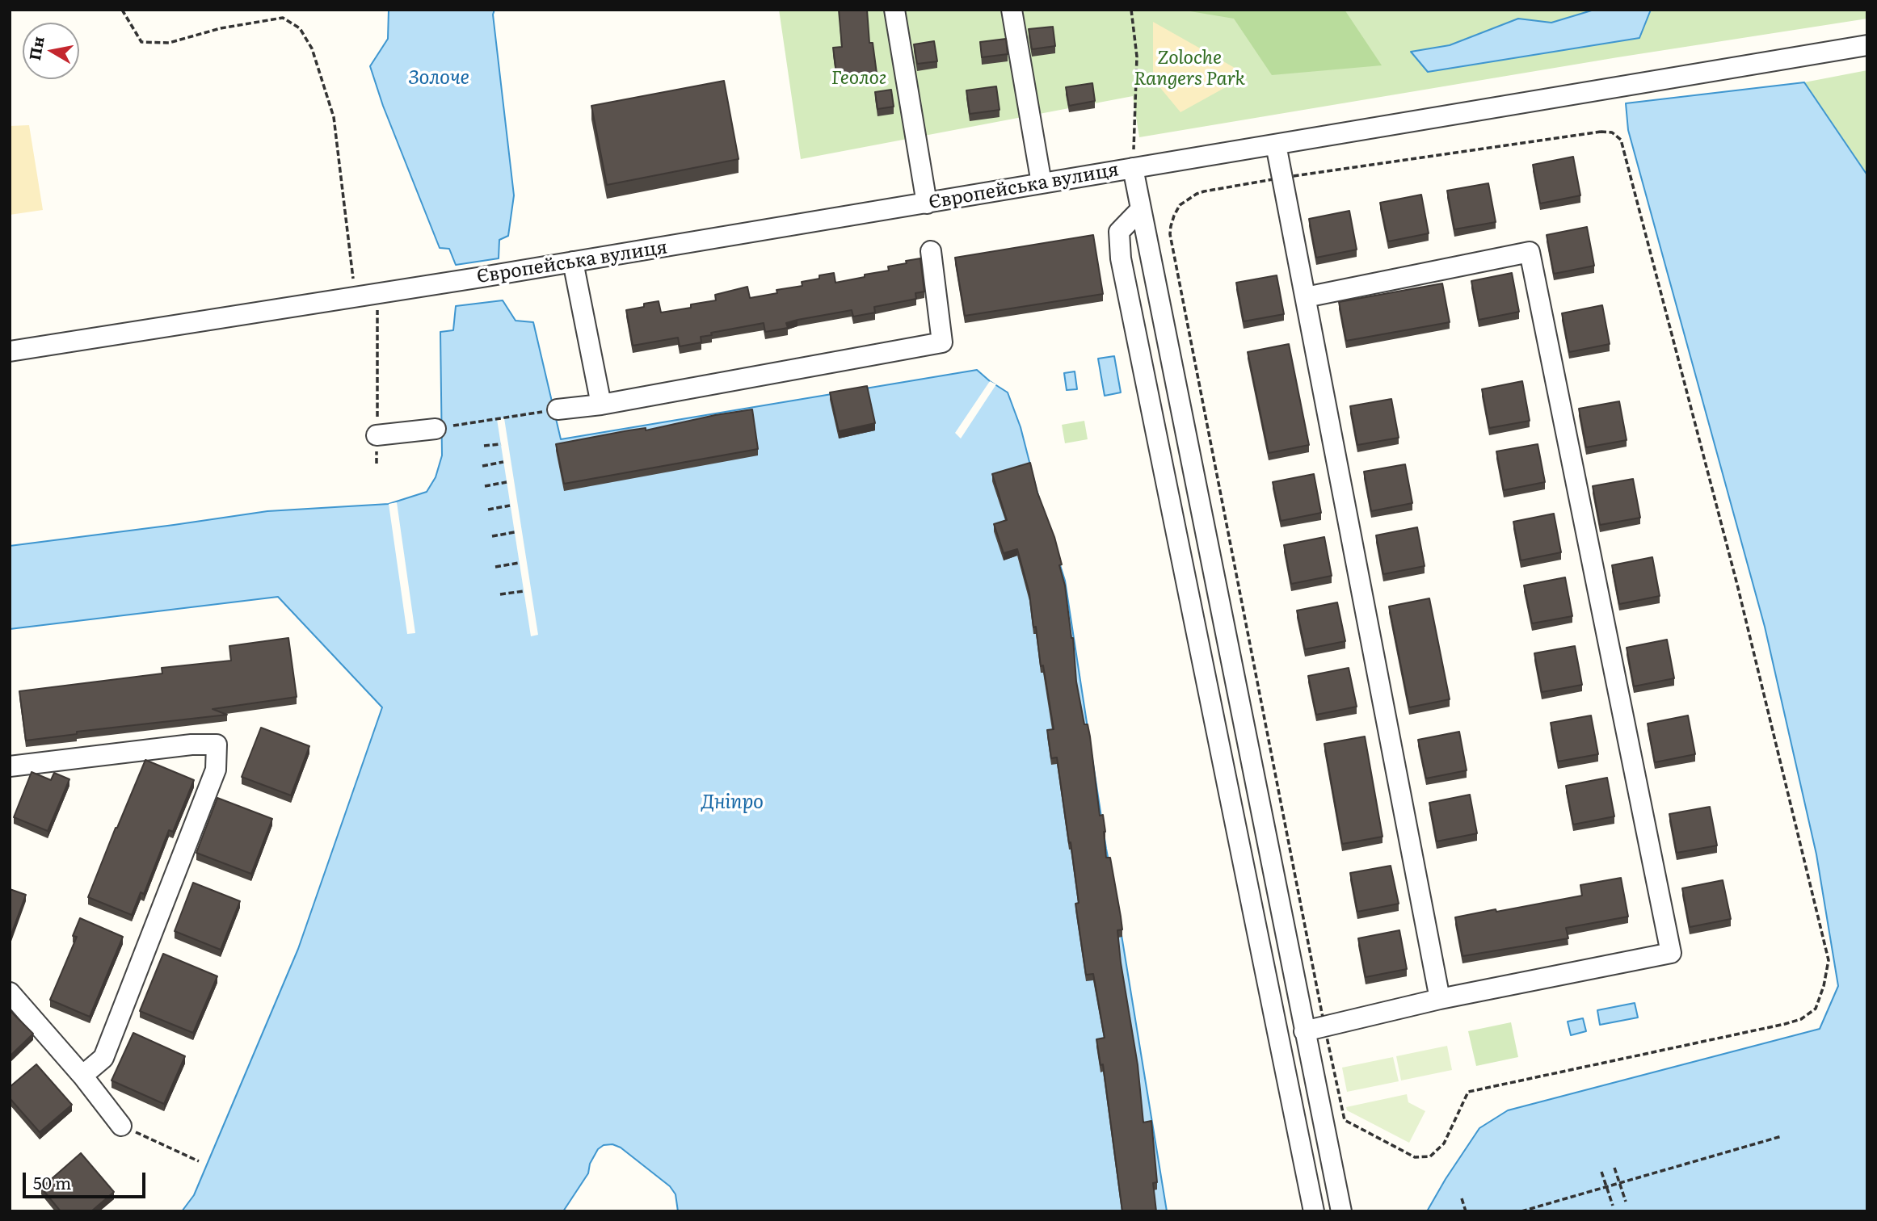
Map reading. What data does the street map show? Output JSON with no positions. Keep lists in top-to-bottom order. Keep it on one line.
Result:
{"streets":{"street":["Європейська вулиця"]},"water":["Золоче","Дніпро"],"parks":["Zoloche Rangers Park","Геолог"],"scale_bar":"50 m","north":"left"}
